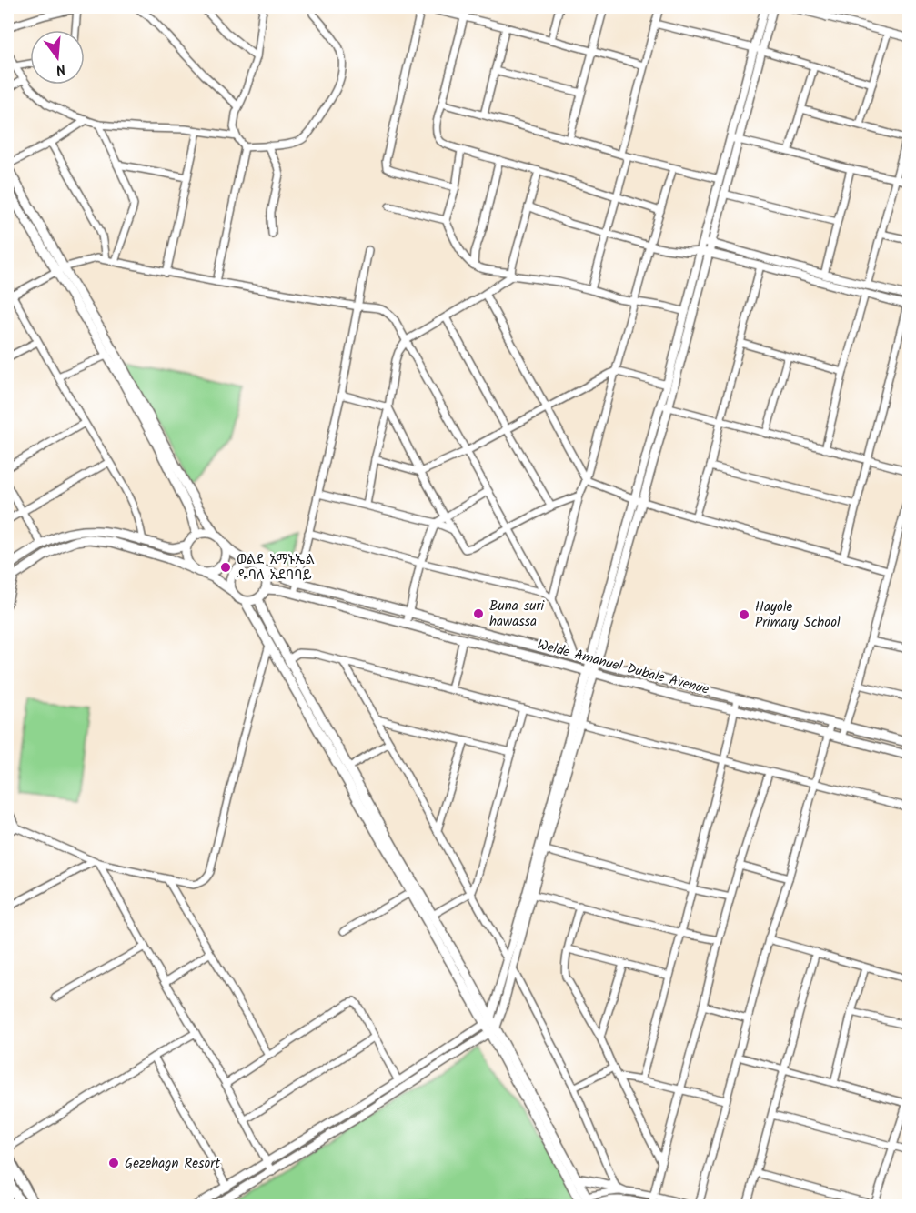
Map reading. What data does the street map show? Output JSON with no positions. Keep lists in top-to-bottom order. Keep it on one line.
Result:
{"streets":{"main road":["Welde Amanuel Dubale Avenue"]},"places":["ወልደ አማኑኤል ዱባለ አደባባይ","Buna suri hawassa","Hayole Primary School","Gezehagn Resort"],"north":"bottom"}
